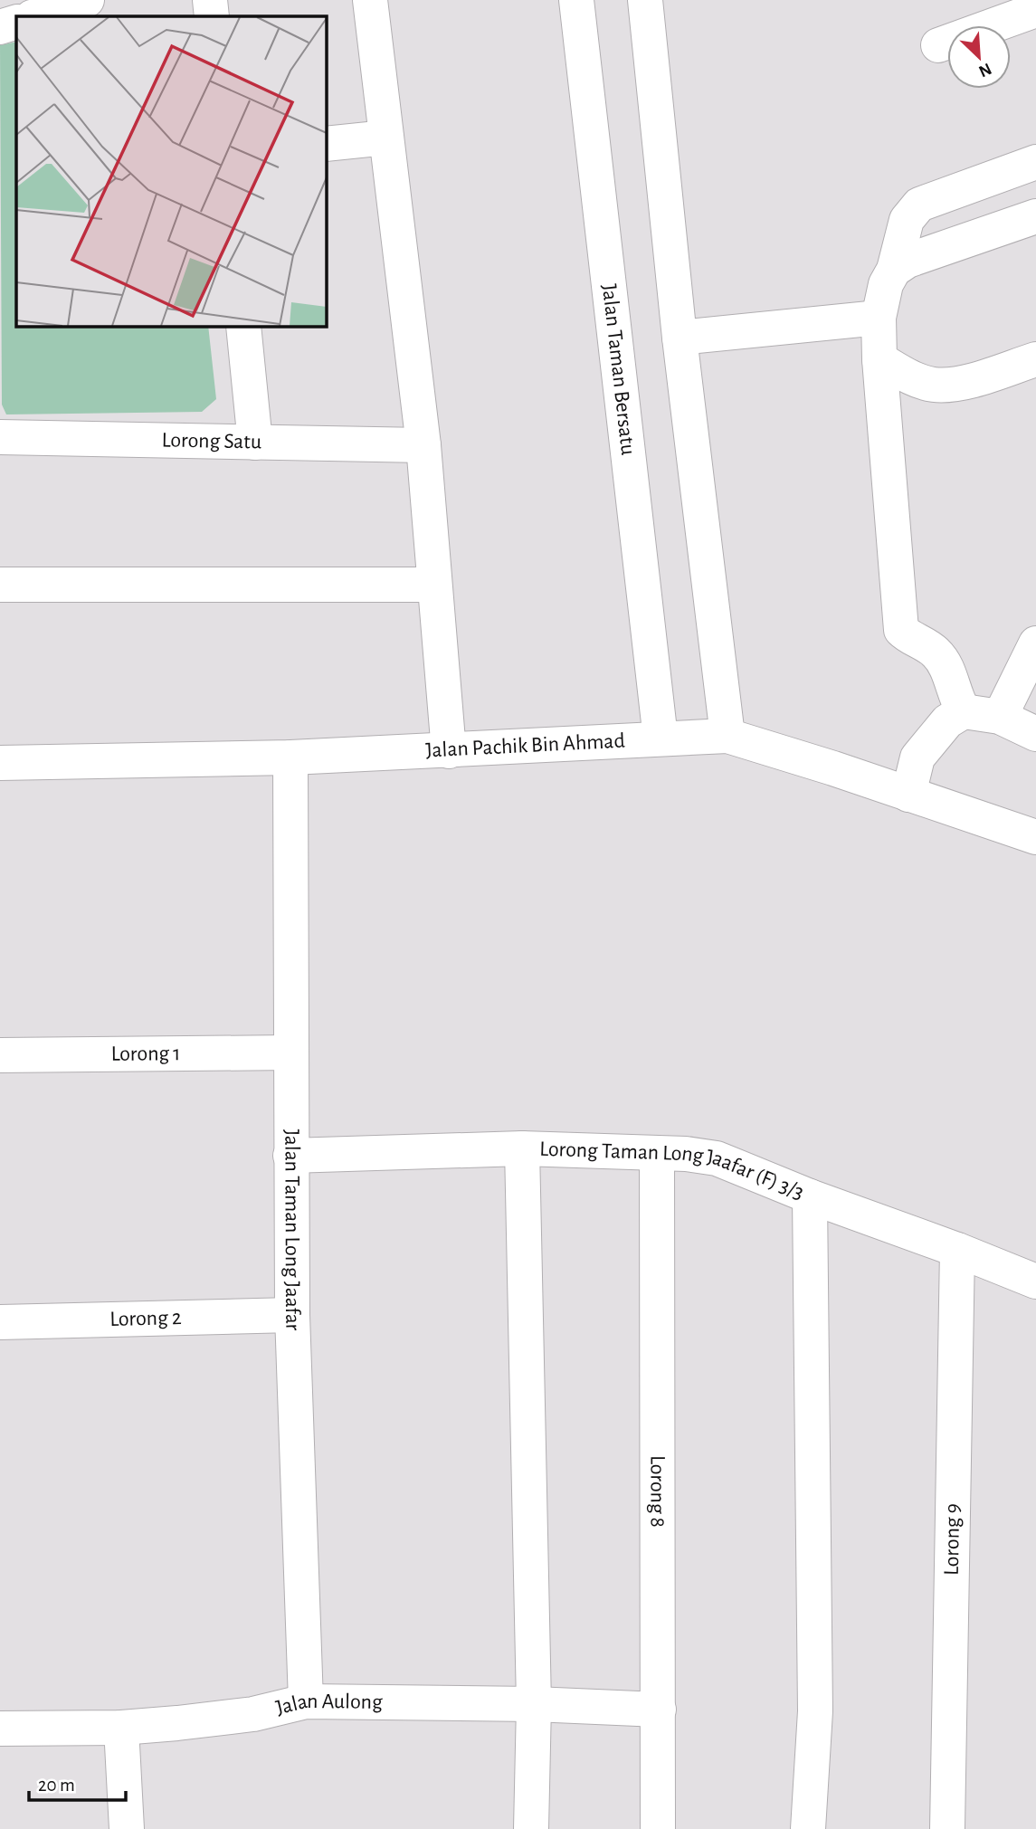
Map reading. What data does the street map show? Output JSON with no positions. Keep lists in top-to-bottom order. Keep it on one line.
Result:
{"streets":{"street":["Jalan Taman Bersatu","Lorong Satu","Jalan Pachik Bin Ahmad","Lorong 1","Lorong Taman Long Jaafar (F) 3/3","Jalan Taman Long Jaafar","Lorong 2","Lorong 8","Lorong 9","Jalan Aulong"]},"crossings":[["Jalan Taman Bersatu","Jalan Pachik Bin Ahmad"],["Jalan Pachik Bin Ahmad","Jalan Taman Long Jaafar"],["Lorong 1","Jalan Taman Long Jaafar"],["Lorong Taman Long Jaafar (F) 3/3","Jalan Taman Long Jaafar"],["Lorong Taman Long Jaafar (F) 3/3","Lorong 8"],["Lorong Taman Long Jaafar (F) 3/3","Lorong 9"],["Jalan Taman Long Jaafar","Lorong 2"],["Jalan Taman Long Jaafar","Jalan Aulong"],["Lorong 8","Jalan Aulong"]],"scale_bar":"20 m","north":"bottom right"}
